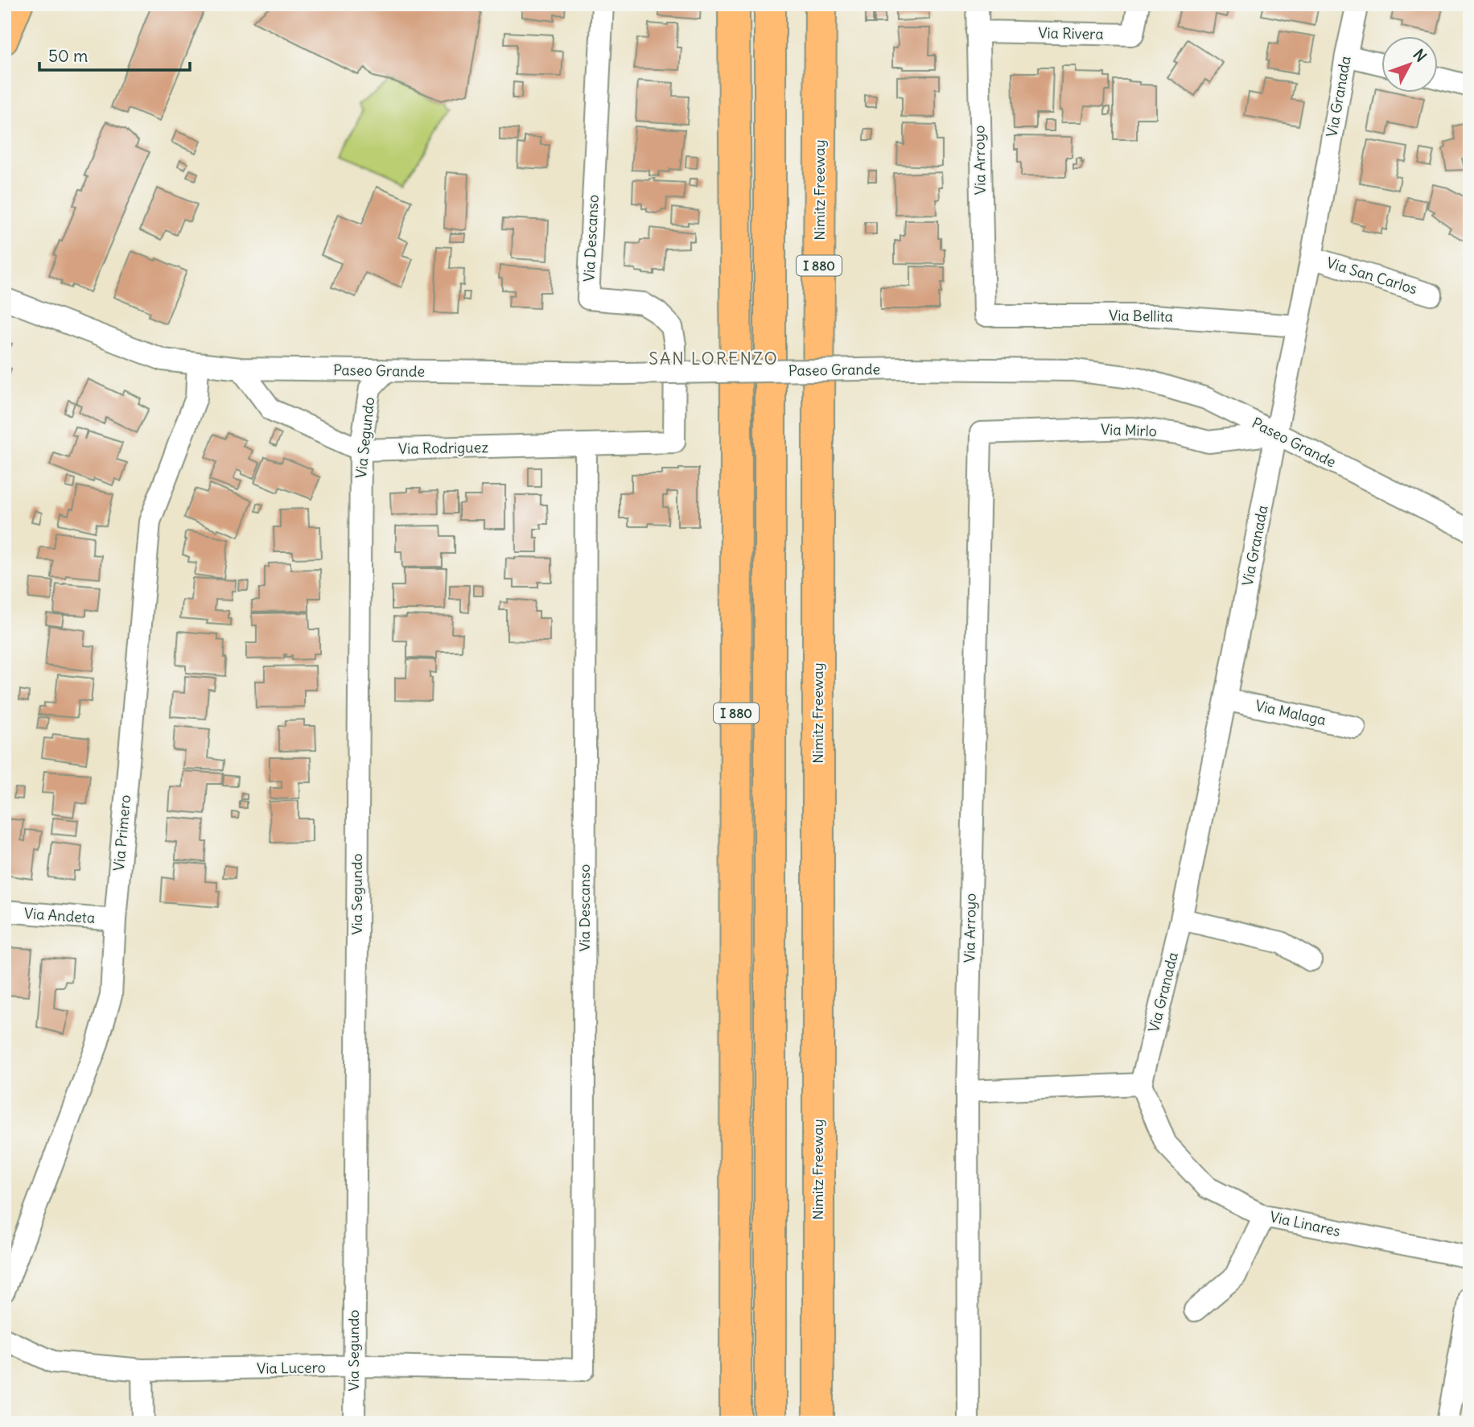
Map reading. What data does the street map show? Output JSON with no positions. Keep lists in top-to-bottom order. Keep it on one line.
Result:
{"streets":{"highway":["Nimitz Freeway","I 880"],"street":["Via Rivera","Via Granada","Via Arroyo","Via Descanso","Via San Carlos","Via Bellita","Paseo Grande","Via Mirlo","Via Segundo","Via Rodriguez","Via Malaga","Via Primero","Via Andeta","Via Linares","Via Lucero"]},"crossings":[["Via Rivera","Via Arroyo"],["Via Granada","Via San Carlos"],["Via Granada","Via Bellita"],["Via Granada","Paseo Grande"],["Via Granada","Via Mirlo"],["Via Granada","Via Malaga"],["Via Granada","Via Linares"],["Via Arroyo","Via Bellita"],["Via Arroyo","Via Mirlo"],["Via Descanso","Via Rodriguez"],["Via Descanso","Via Lucero"],["Paseo Grande","Via Mirlo"],["Paseo Grande","Via Segundo"],["Paseo Grande","Via Rodriguez"],["Paseo Grande","Via Primero"],["Via Segundo","Via Rodriguez"],["Via Segundo","Via Lucero"],["Via Primero","Via Andeta"]],"districts":["SAN LORENZO"],"scale_bar":"50 m","north":"top right"}
